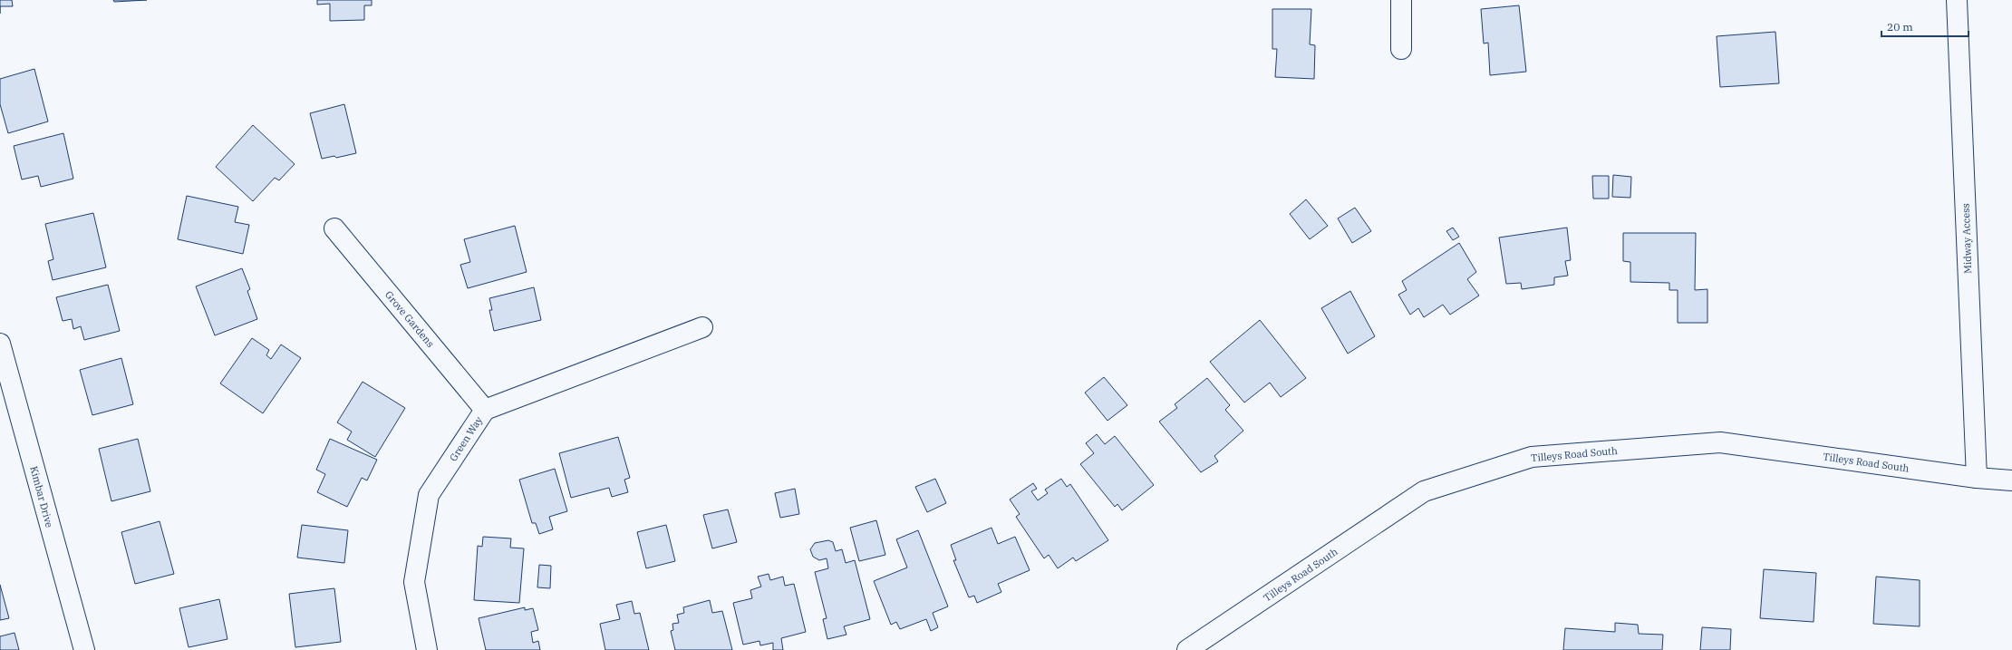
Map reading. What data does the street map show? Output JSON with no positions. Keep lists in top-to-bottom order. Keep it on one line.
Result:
{"streets":{"street":["Midway Access","Grove Gardens","Green Way","Tilleys Road South","Kimbar Drive"]},"crossings":[["Midway Access","Tilleys Road South"],["Grove Gardens","Green Way"]],"scale_bar":"20 m"}
